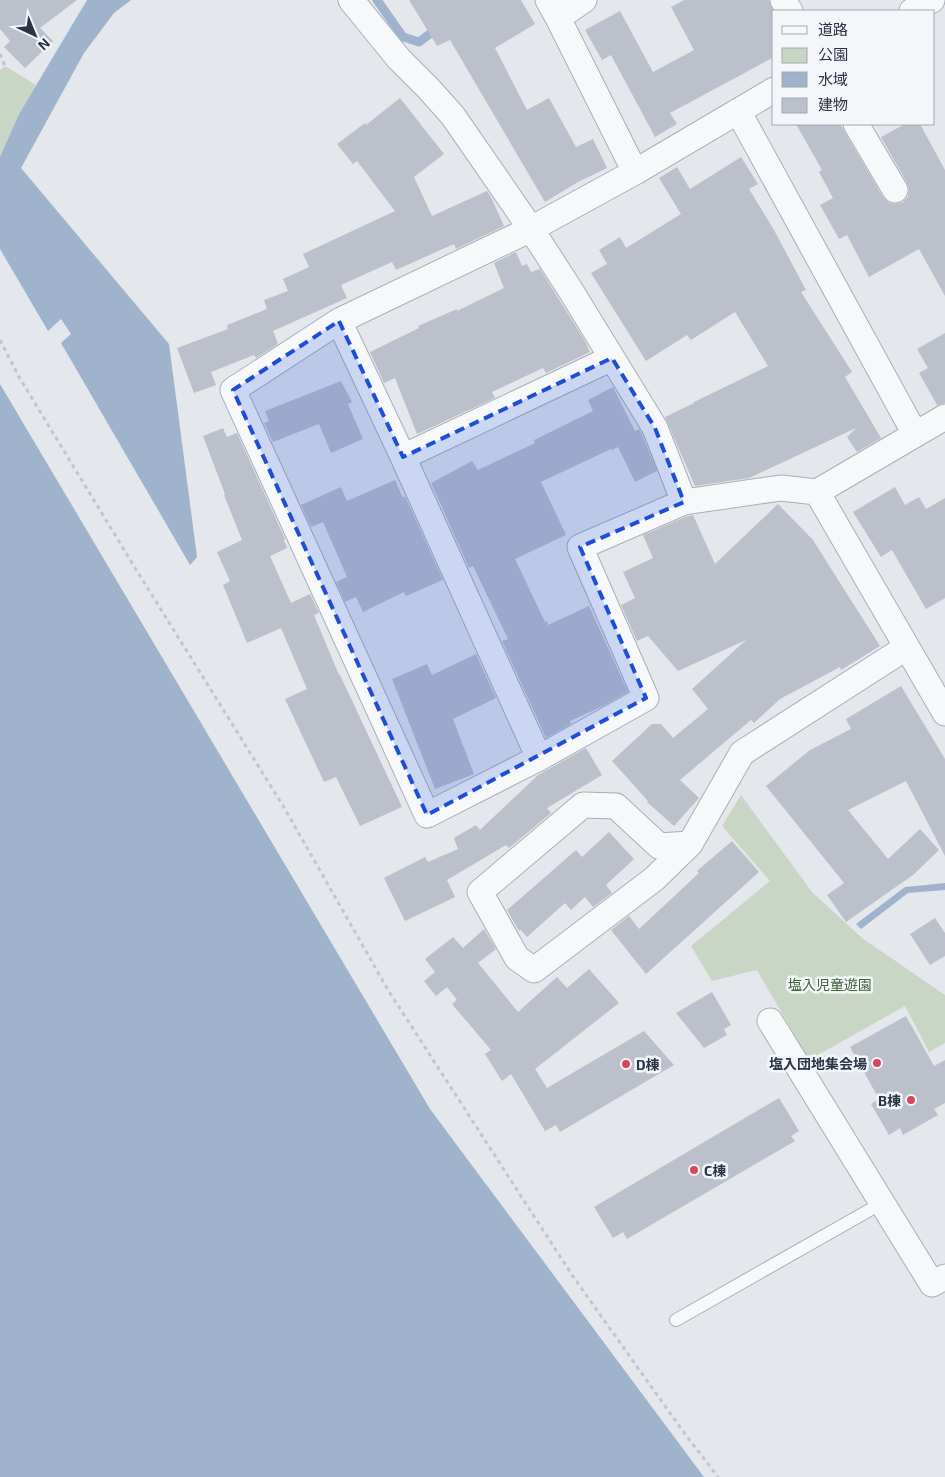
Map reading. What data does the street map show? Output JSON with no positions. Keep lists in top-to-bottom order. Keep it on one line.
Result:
{"parks":["塩入児童遊園"],"places":["塩入団地集会場","D棟","B棟","C棟"],"legend":["道路","公園","水域","建物"],"north":"bottom right"}
